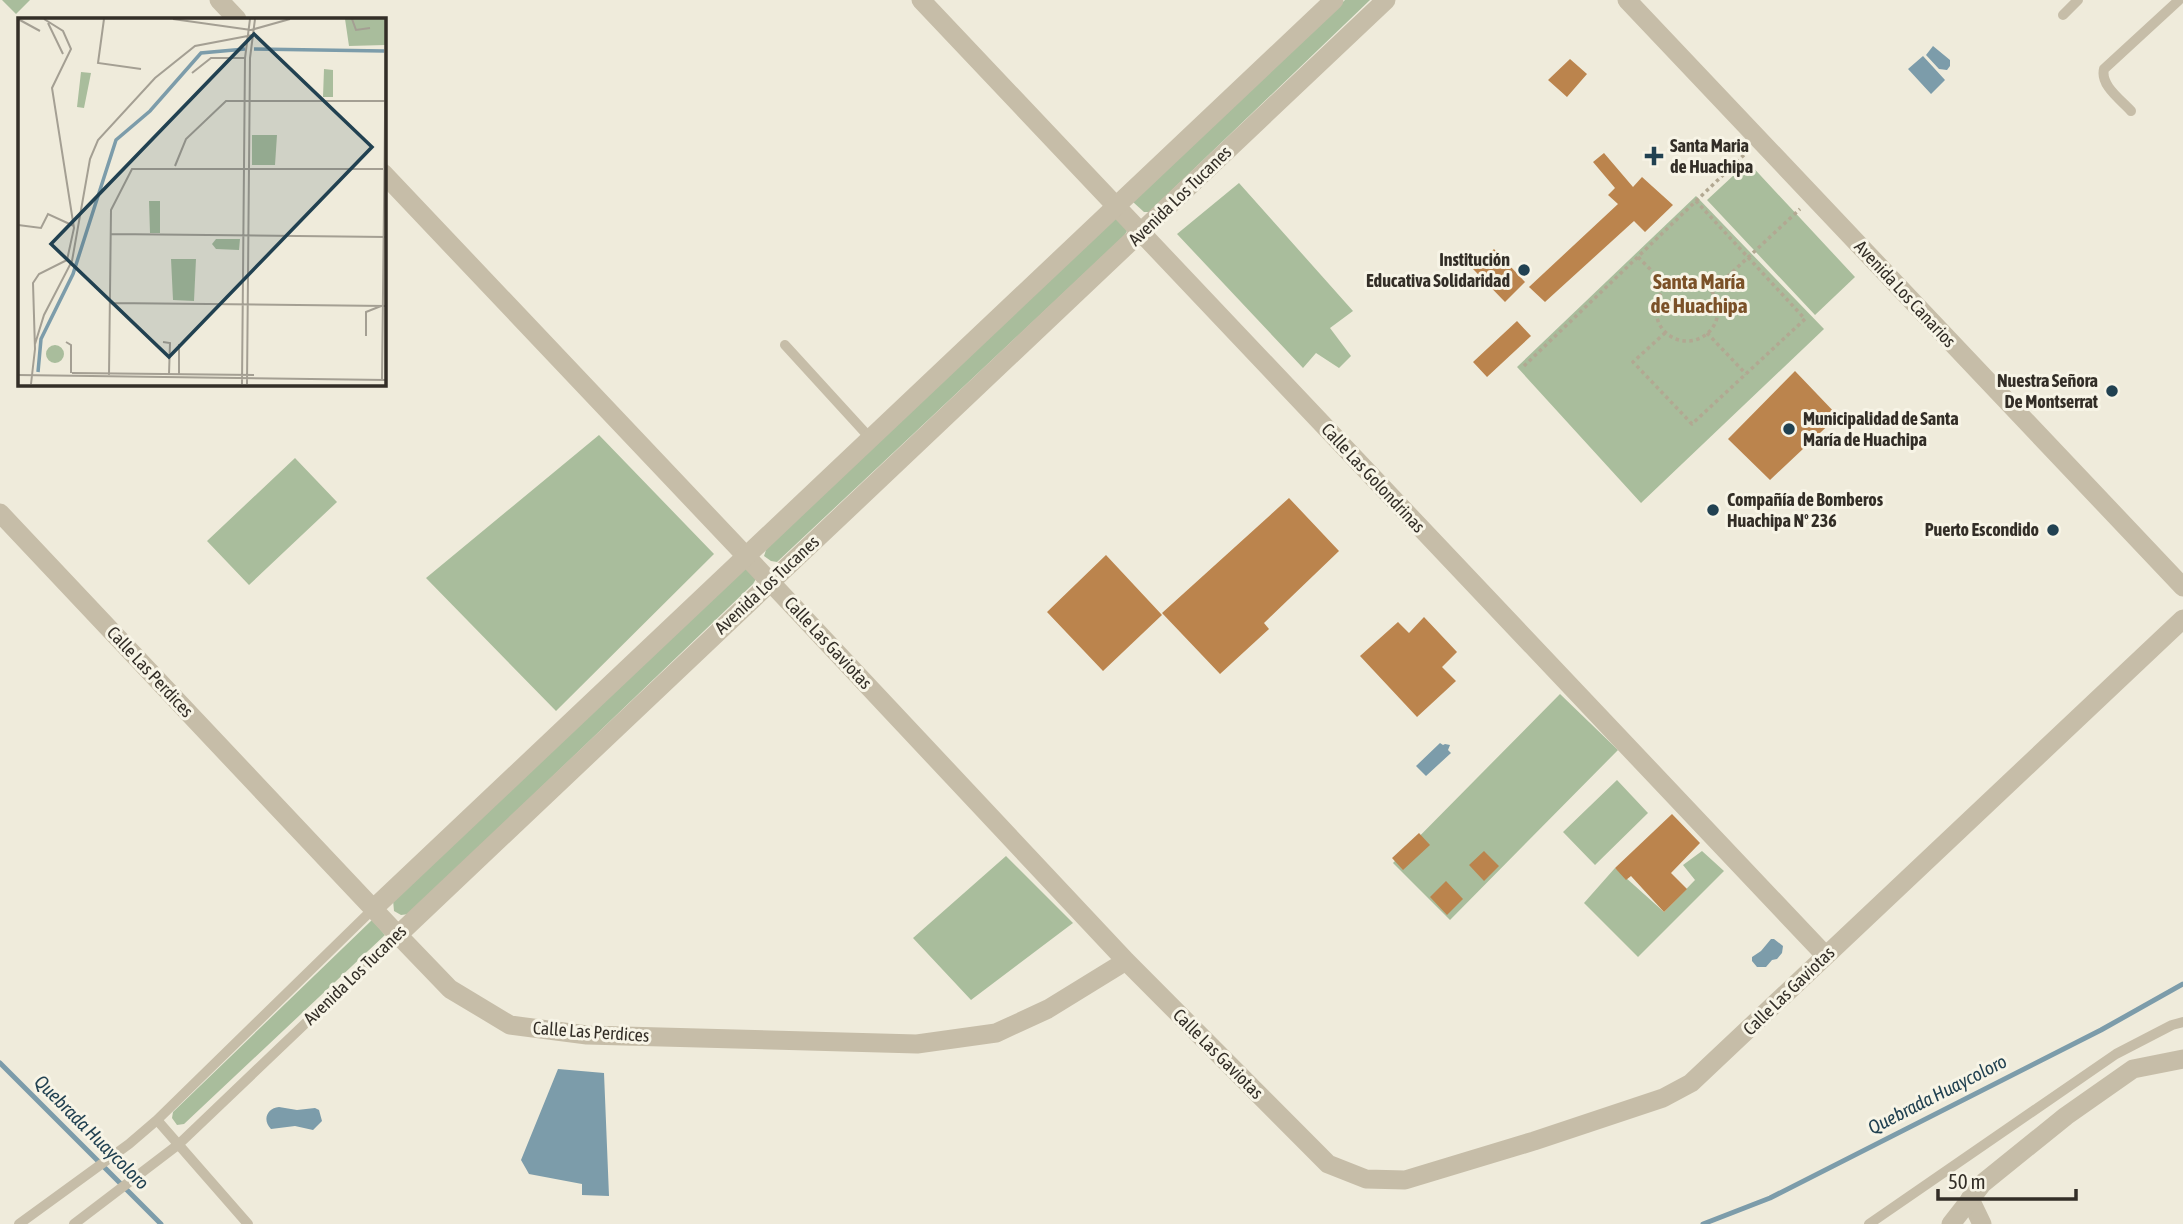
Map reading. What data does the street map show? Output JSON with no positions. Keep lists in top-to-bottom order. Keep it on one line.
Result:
{"streets":{"street":["Avenida Los Tucanes","Avenida Los Canarios","Calle Las Golondrinas","Calle Las Gaviotas","Calle Las Perdices"]},"crossings":[["Avenida Los Tucanes","Calle Las Golondrinas"],["Avenida Los Tucanes","Calle Las Gaviotas"],["Avenida Los Tucanes","Calle Las Perdices"],["Calle Las Golondrinas","Calle Las Gaviotas"],["Calle Las Gaviotas","Calle Las Perdices"]],"districts":["Santa María de Huachipa"],"water":["Quebrada Huaycoloro"],"places":{"health":["Santa Maria de Huachipa"],"other":["Institución Educativa Solidaridad","Nuestra Señora De Montserrat","Municipalidad de Santa María de Huachipa","Compañía de Bomberos Huachipa Nº 236","Puerto Escondido"]},"scale_bar":"50 m"}
